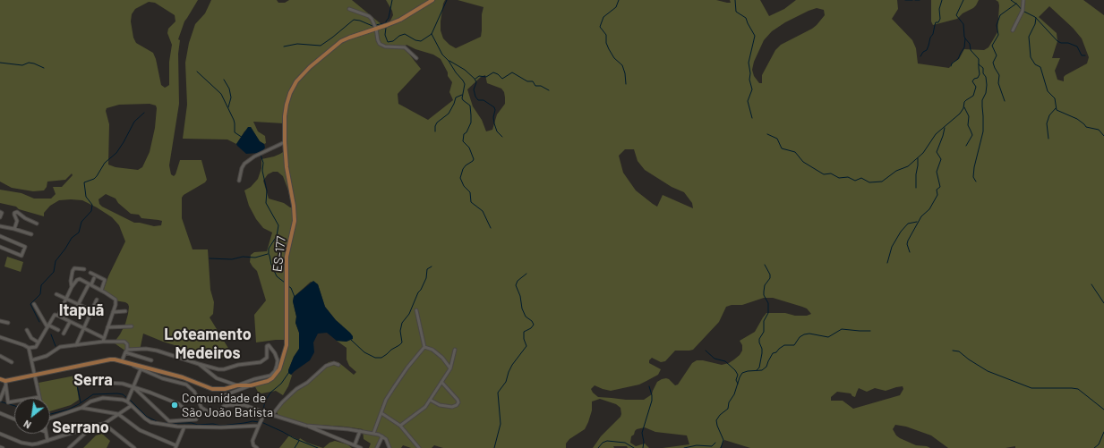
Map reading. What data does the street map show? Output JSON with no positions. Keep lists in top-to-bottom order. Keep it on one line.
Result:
{"streets":{"main road":["ES-177"]},"districts":["Itapuã","Loteamento Medeiros","Serra","Serrano"],"places":["Comunidade de São João Batista"],"north":"bottom left"}
